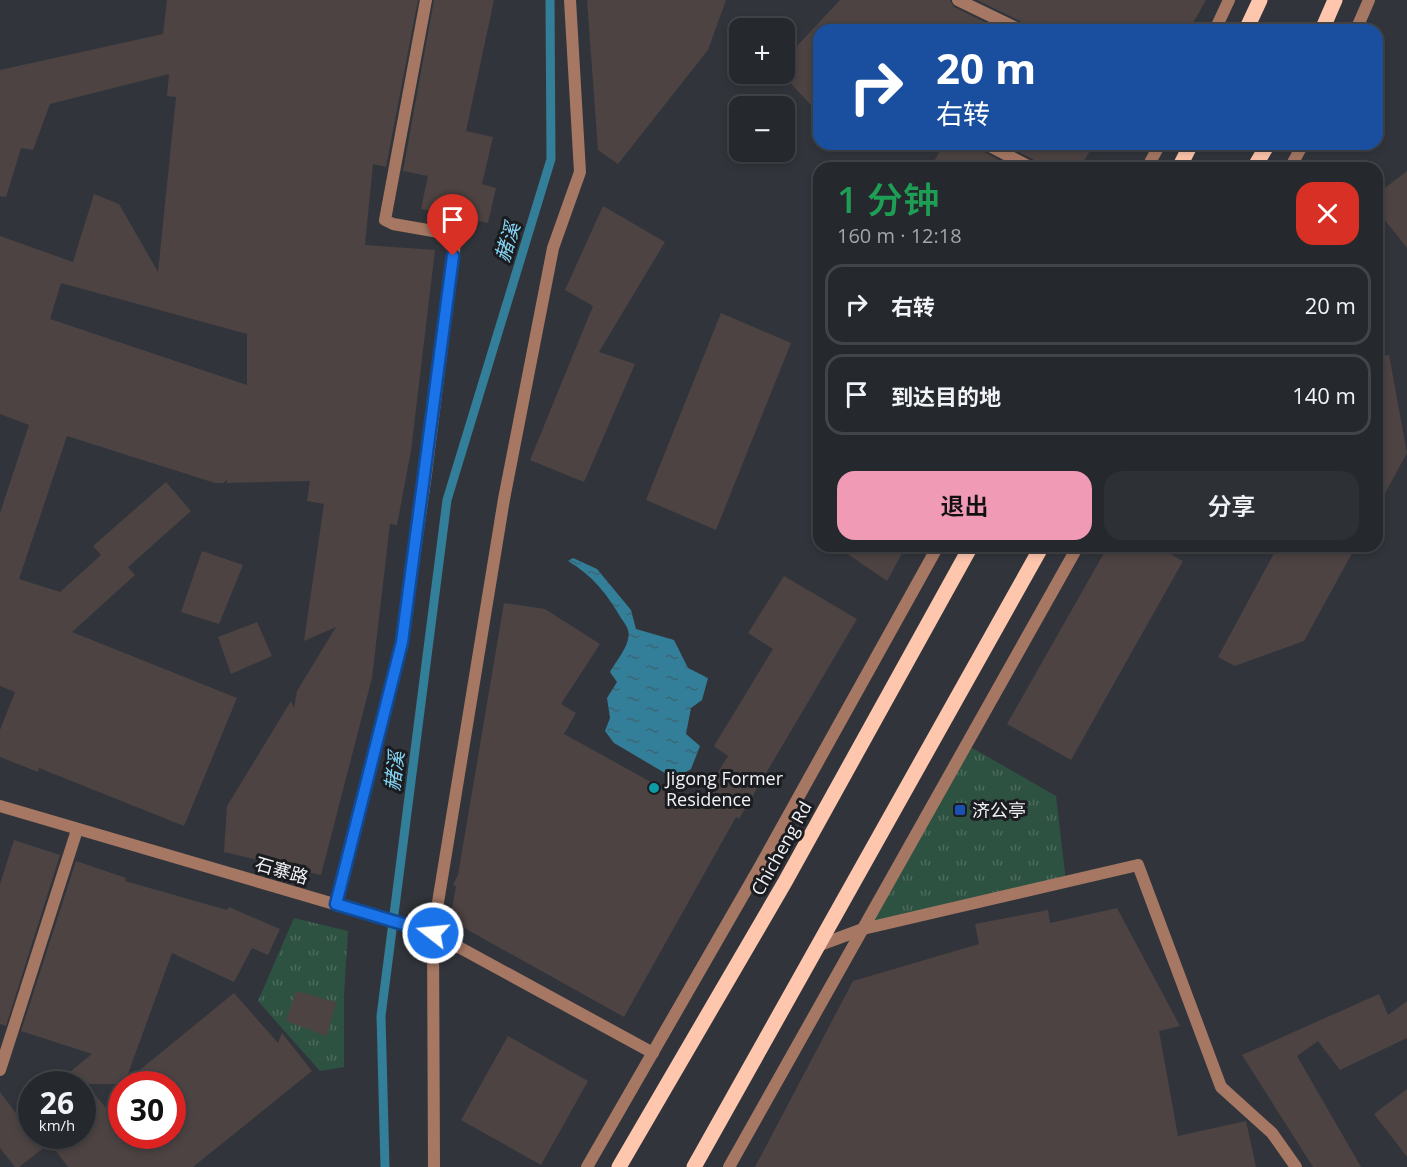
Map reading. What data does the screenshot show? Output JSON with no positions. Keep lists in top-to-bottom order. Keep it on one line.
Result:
{"streets":{"main road":["Chicheng Rd"],"street":["石寨路"]},"water":["赭溪"],"places":{"other":["Jigong Former Residence"],"transit":["济公亭"]},"page":{"map_buttons":["+","−"],"turn":["20 m","右转"],"heading":["1 分钟","160 m · 12:18"],"list":[{"name":"右转","value":"20 m"},{"name":"到达目的地","value":"140 m"}],"buttons":["退出","分享"],"speed":"26 km/h","limit":"30"}}
